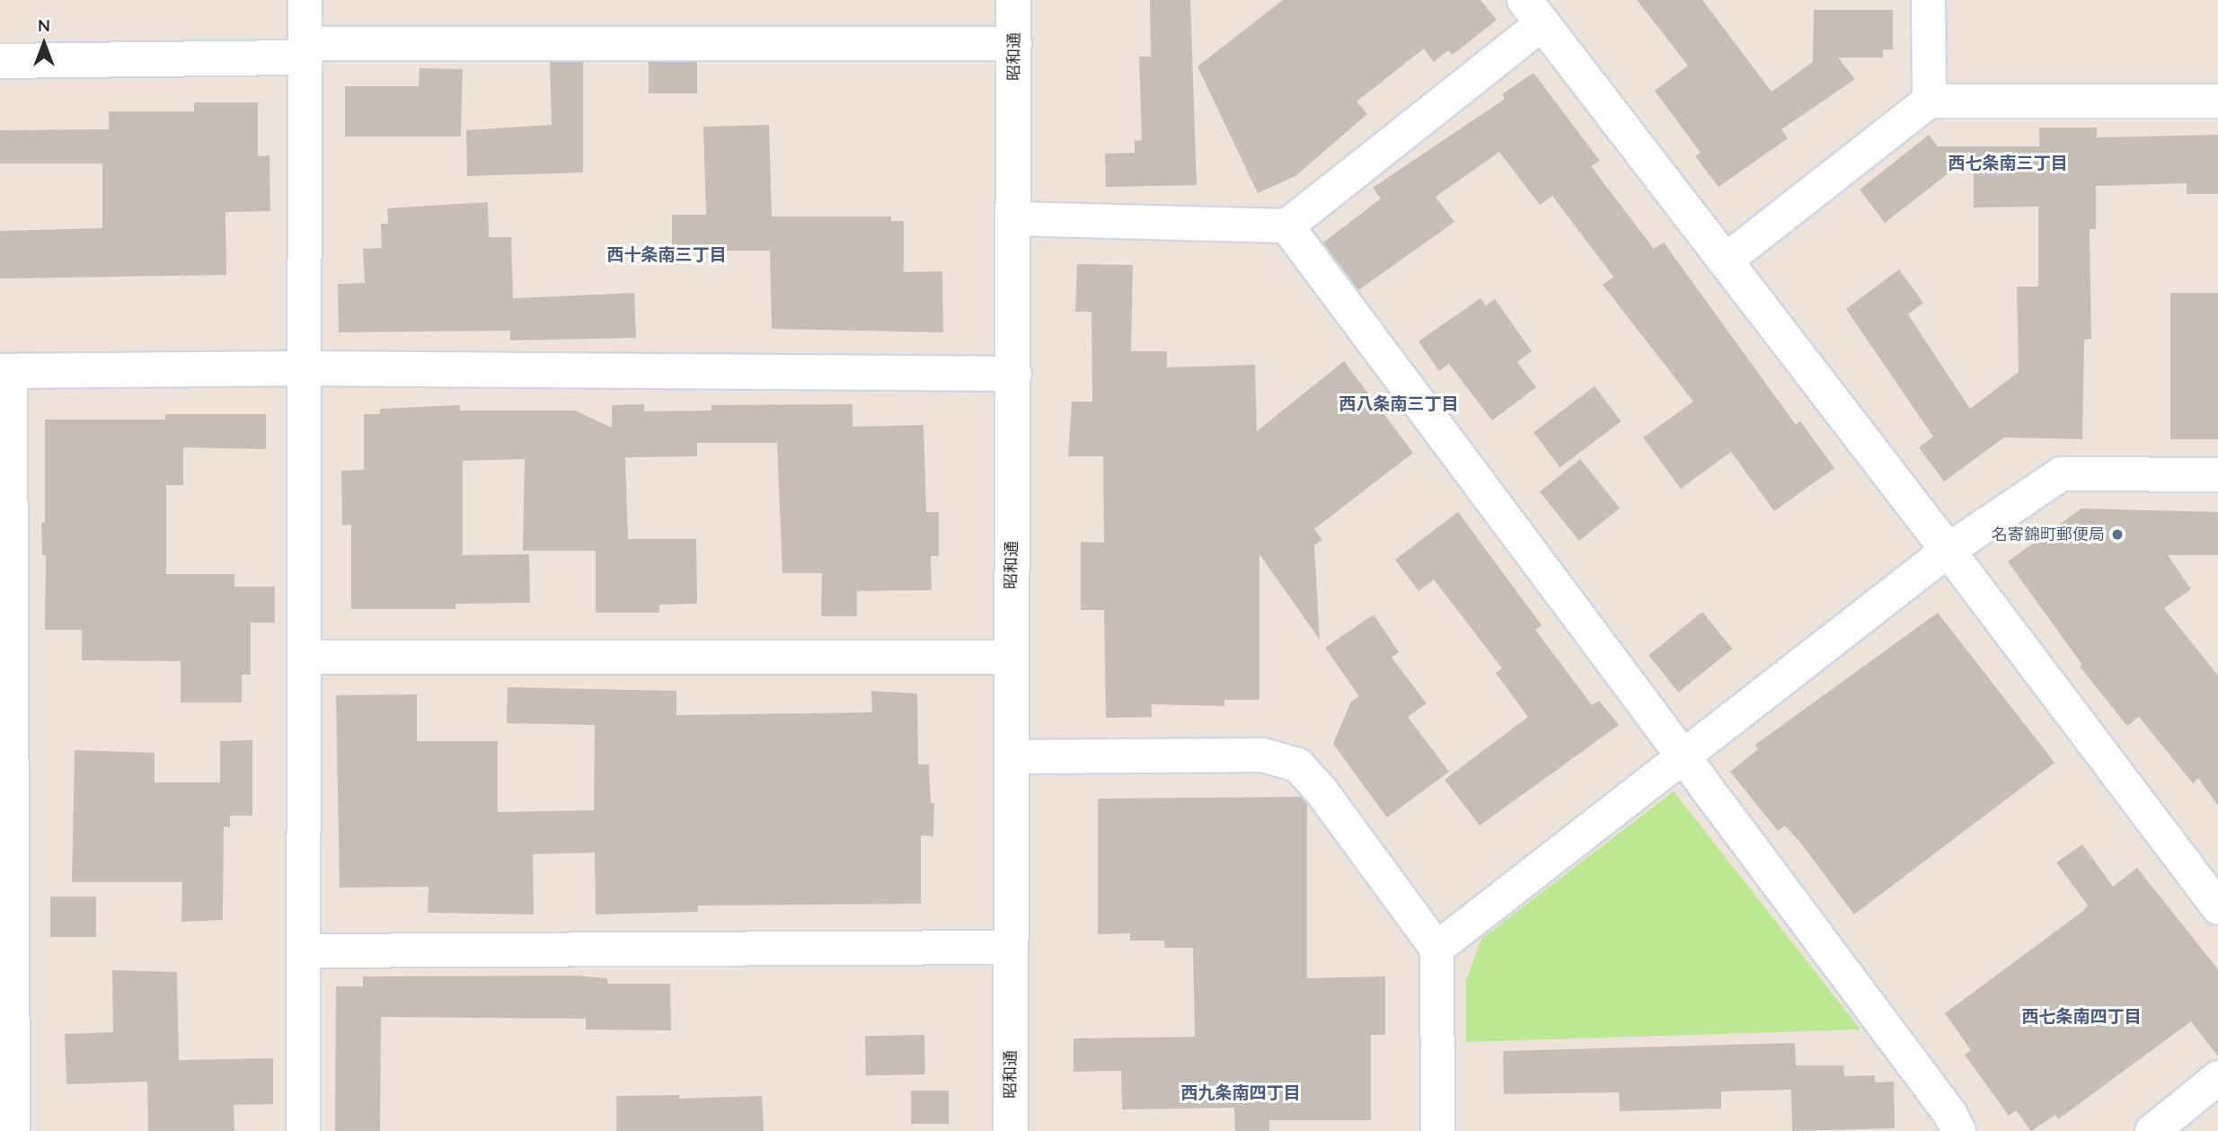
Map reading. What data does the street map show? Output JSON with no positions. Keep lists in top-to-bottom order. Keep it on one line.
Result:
{"streets":{"street":["昭和通"]},"districts":["西七条南三丁目","西十条南三丁目","西八条南三丁目","西七条南四丁目","西九条南四丁目"],"places":["名寄錦町郵便局"],"north":"top"}
